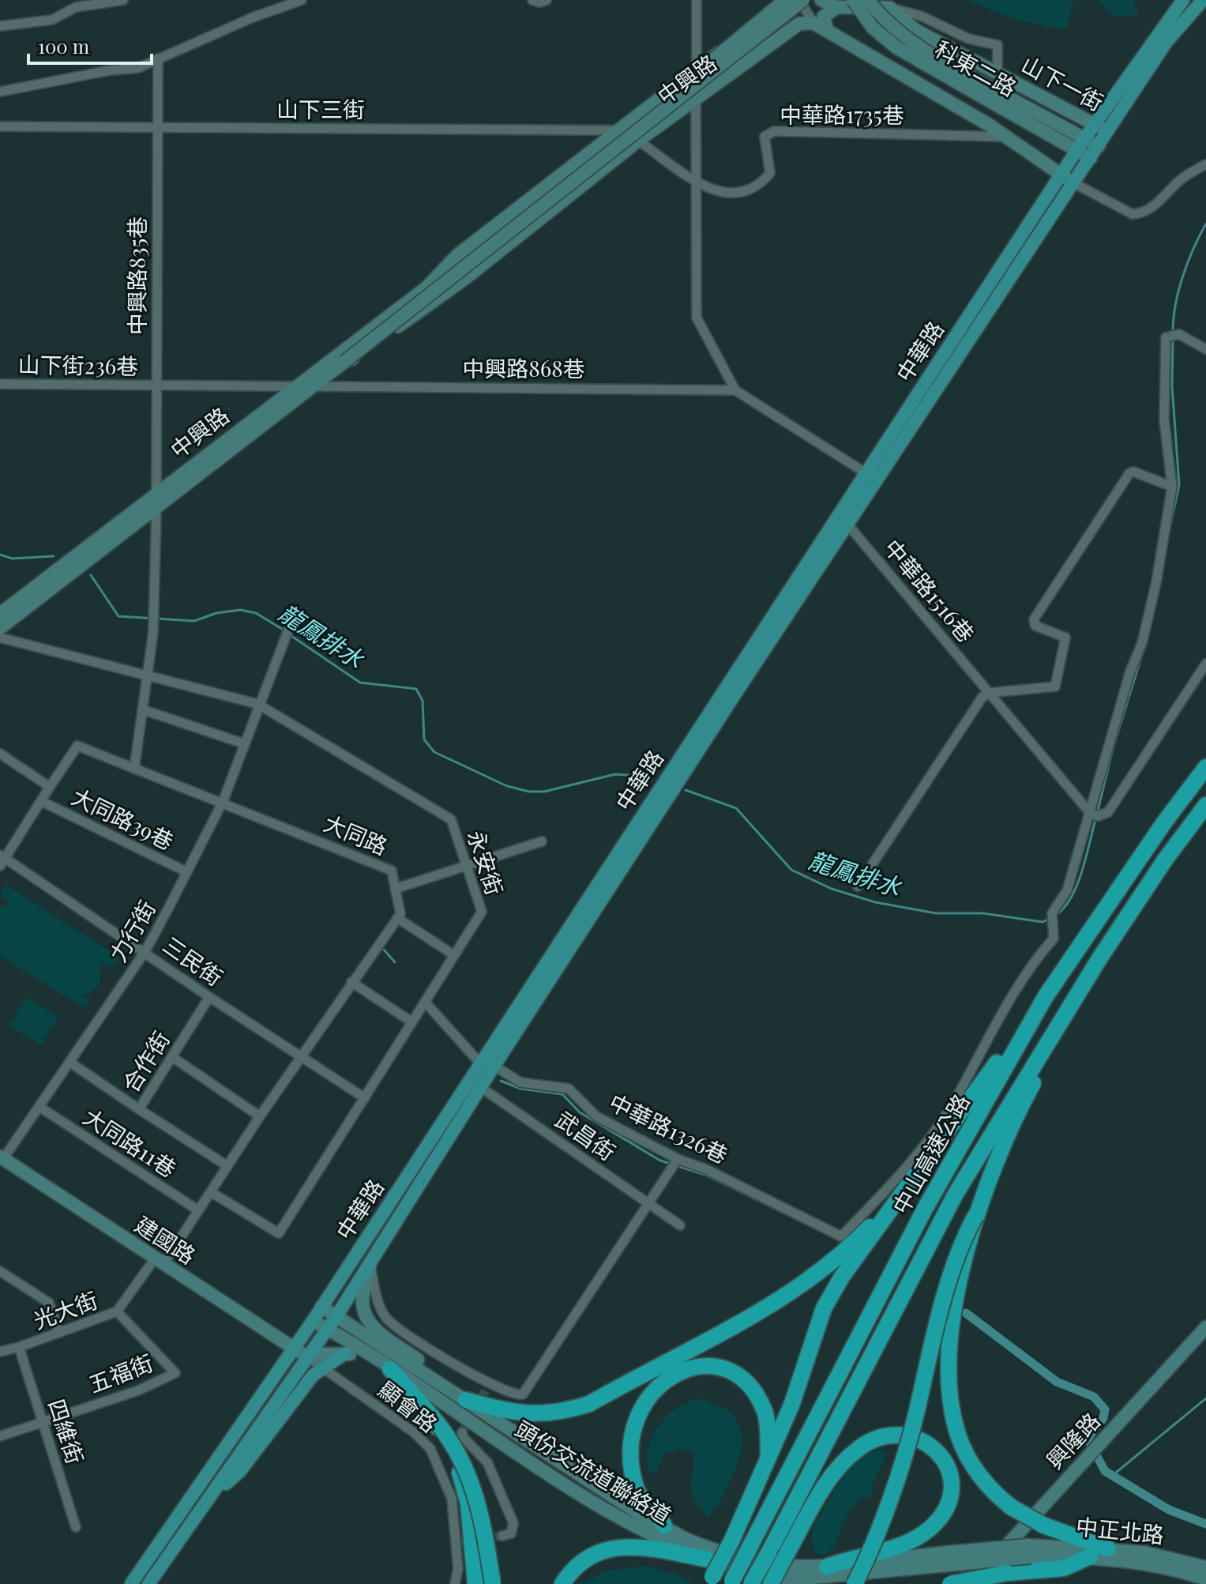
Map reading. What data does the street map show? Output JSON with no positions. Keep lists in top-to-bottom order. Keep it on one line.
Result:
{"streets":{"highway":["中山高速公路"],"main road":["中華路"],"street":["科東二路","中興路","山下一街","山下三街","中華路1735巷","中興路835巷","山下街236巷","中興路868巷","中華路1516巷","大同路39巷","大同路","永安街","力行街","三民街","合作街","中華路1326巷","武昌街","大同路11巷","建國路","光大街","五福街","顯會路","四維街","興隆路","頭份交流道聯絡道","中正北路"]},"crossings":[["科東二路","中華路"],["中興路","山下三街"],["中興路","中興路835巷"],["中興路","山下街236巷"],["中興路","中興路868巷"],["山下一街","中華路"],["山下三街","中華路1735巷"],["山下三街","中興路835巷"],["中興路835巷","山下街236巷"],["中華路","中華路1516巷"],["中華路","中華路1326巷"],["中華路","武昌街"],["中華路","建國路"],["中華路","顯會路"],["中華路","頭份交流道聯絡道"],["中華路1516巷","中華路1326巷"],["大同路39巷","力行街"],["大同路","力行街"],["永安街","力行街"],["永安街","三民街"],["永安街","中華路1326巷"],["力行街","三民街"],["力行街","合作街"],["力行街","大同路11巷"],["力行街","建國路"],["三民街","合作街"],["建國路","光大街"],["建國路","顯會路"],["光大街","五福街"],["光大街","四維街"],["五福街","四維街"],["頭份交流道聯絡道","中正北路"]],"water":["龍鳳排水"],"scale_bar":"100 m"}
